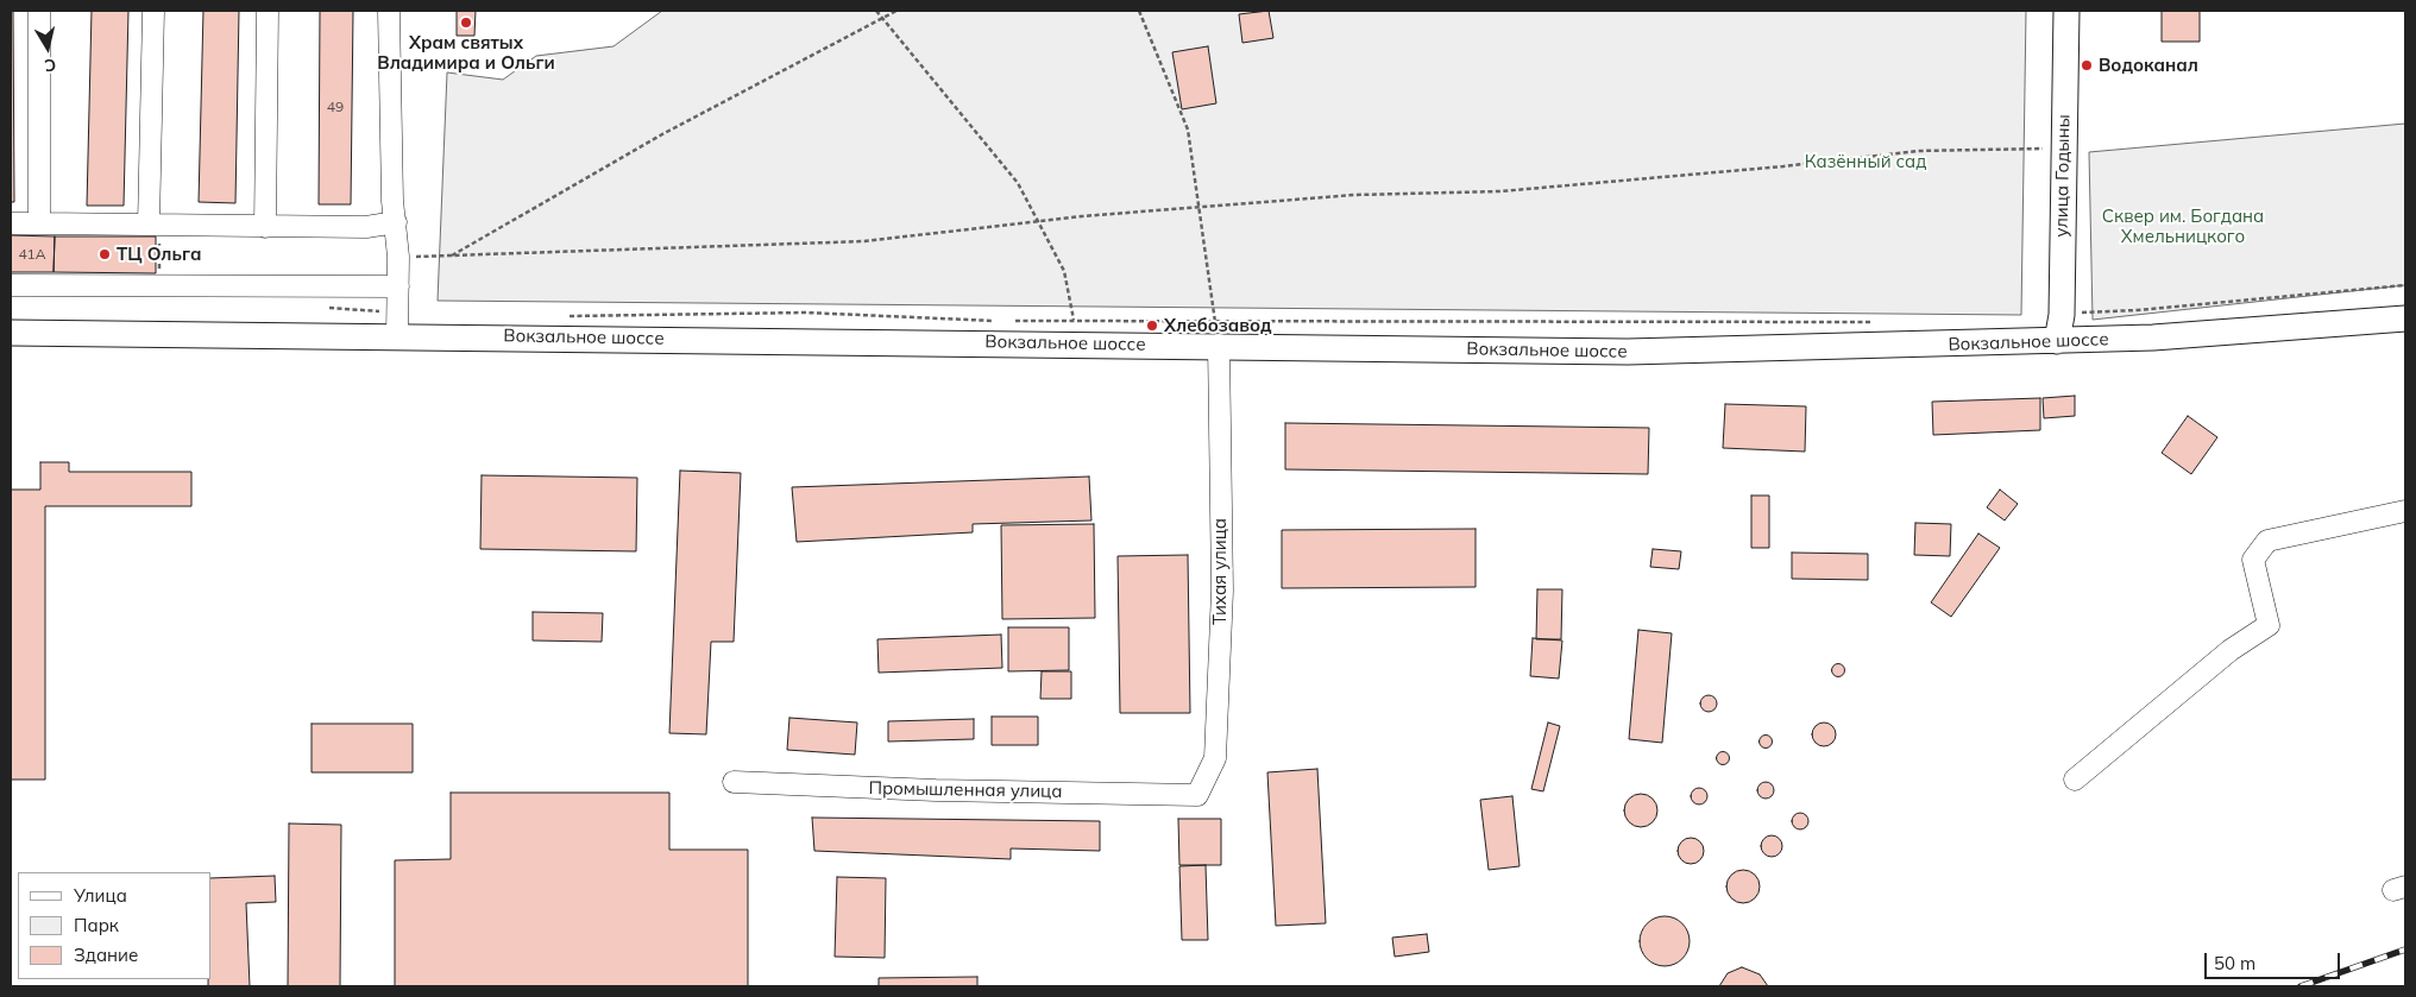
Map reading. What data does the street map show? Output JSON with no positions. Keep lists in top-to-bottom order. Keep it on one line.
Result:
{"streets":{"main road":["улица Годыны","Вокзальное шоссе"],"lane":["Тихая улица","Промышленная улица"]},"crossings":[["улица Годыны","Вокзальное шоссе"],["Вокзальное шоссе","Тихая улица"],["Тихая улица","Промышленная улица"]],"parks":["Казённый сад","Сквер им. Богдана Хмельницкого"],"places":["Храм святых Владимира и Ольги","Водоканал","ТЦ Ольга","Хлебозавод"],"house_numbers":["49","41А"],"legend":["Улица","Парк","Здание"],"scale_bar":"50 m","north":"bottom"}
